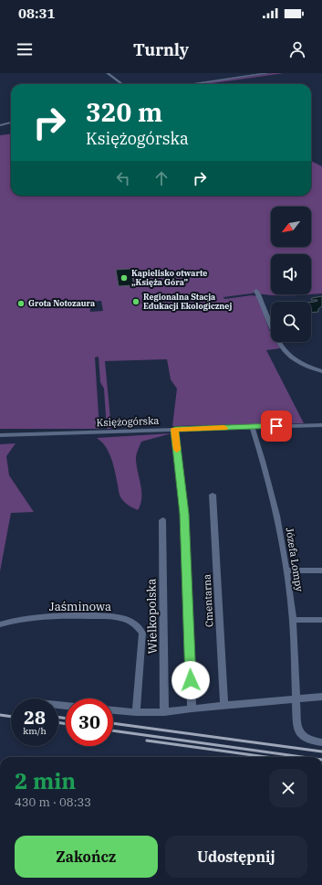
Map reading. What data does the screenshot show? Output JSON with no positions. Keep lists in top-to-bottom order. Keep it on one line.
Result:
{"streets":{"street":["Księżogórska","Józefa Lompy","Cmentarna","Jaśminowa","Wielkopolska"]},"crossings":[["Księżogórska","Józefa Lompy"]],"places":["Kąpielisko otwarte „Księża Góra”","Regionalna Stacja Edukacji Ekologicznej","Grota Notozaura"],"north":"bottom left","page":{"status":"08:31","header":"Turnly","turn":["320 m","Księżogórska"],"speed":"28 km/h","limit":"30","heading":["2 min","430 m · 08:33"],"buttons":["Zakończ","Udostępnij"]}}
